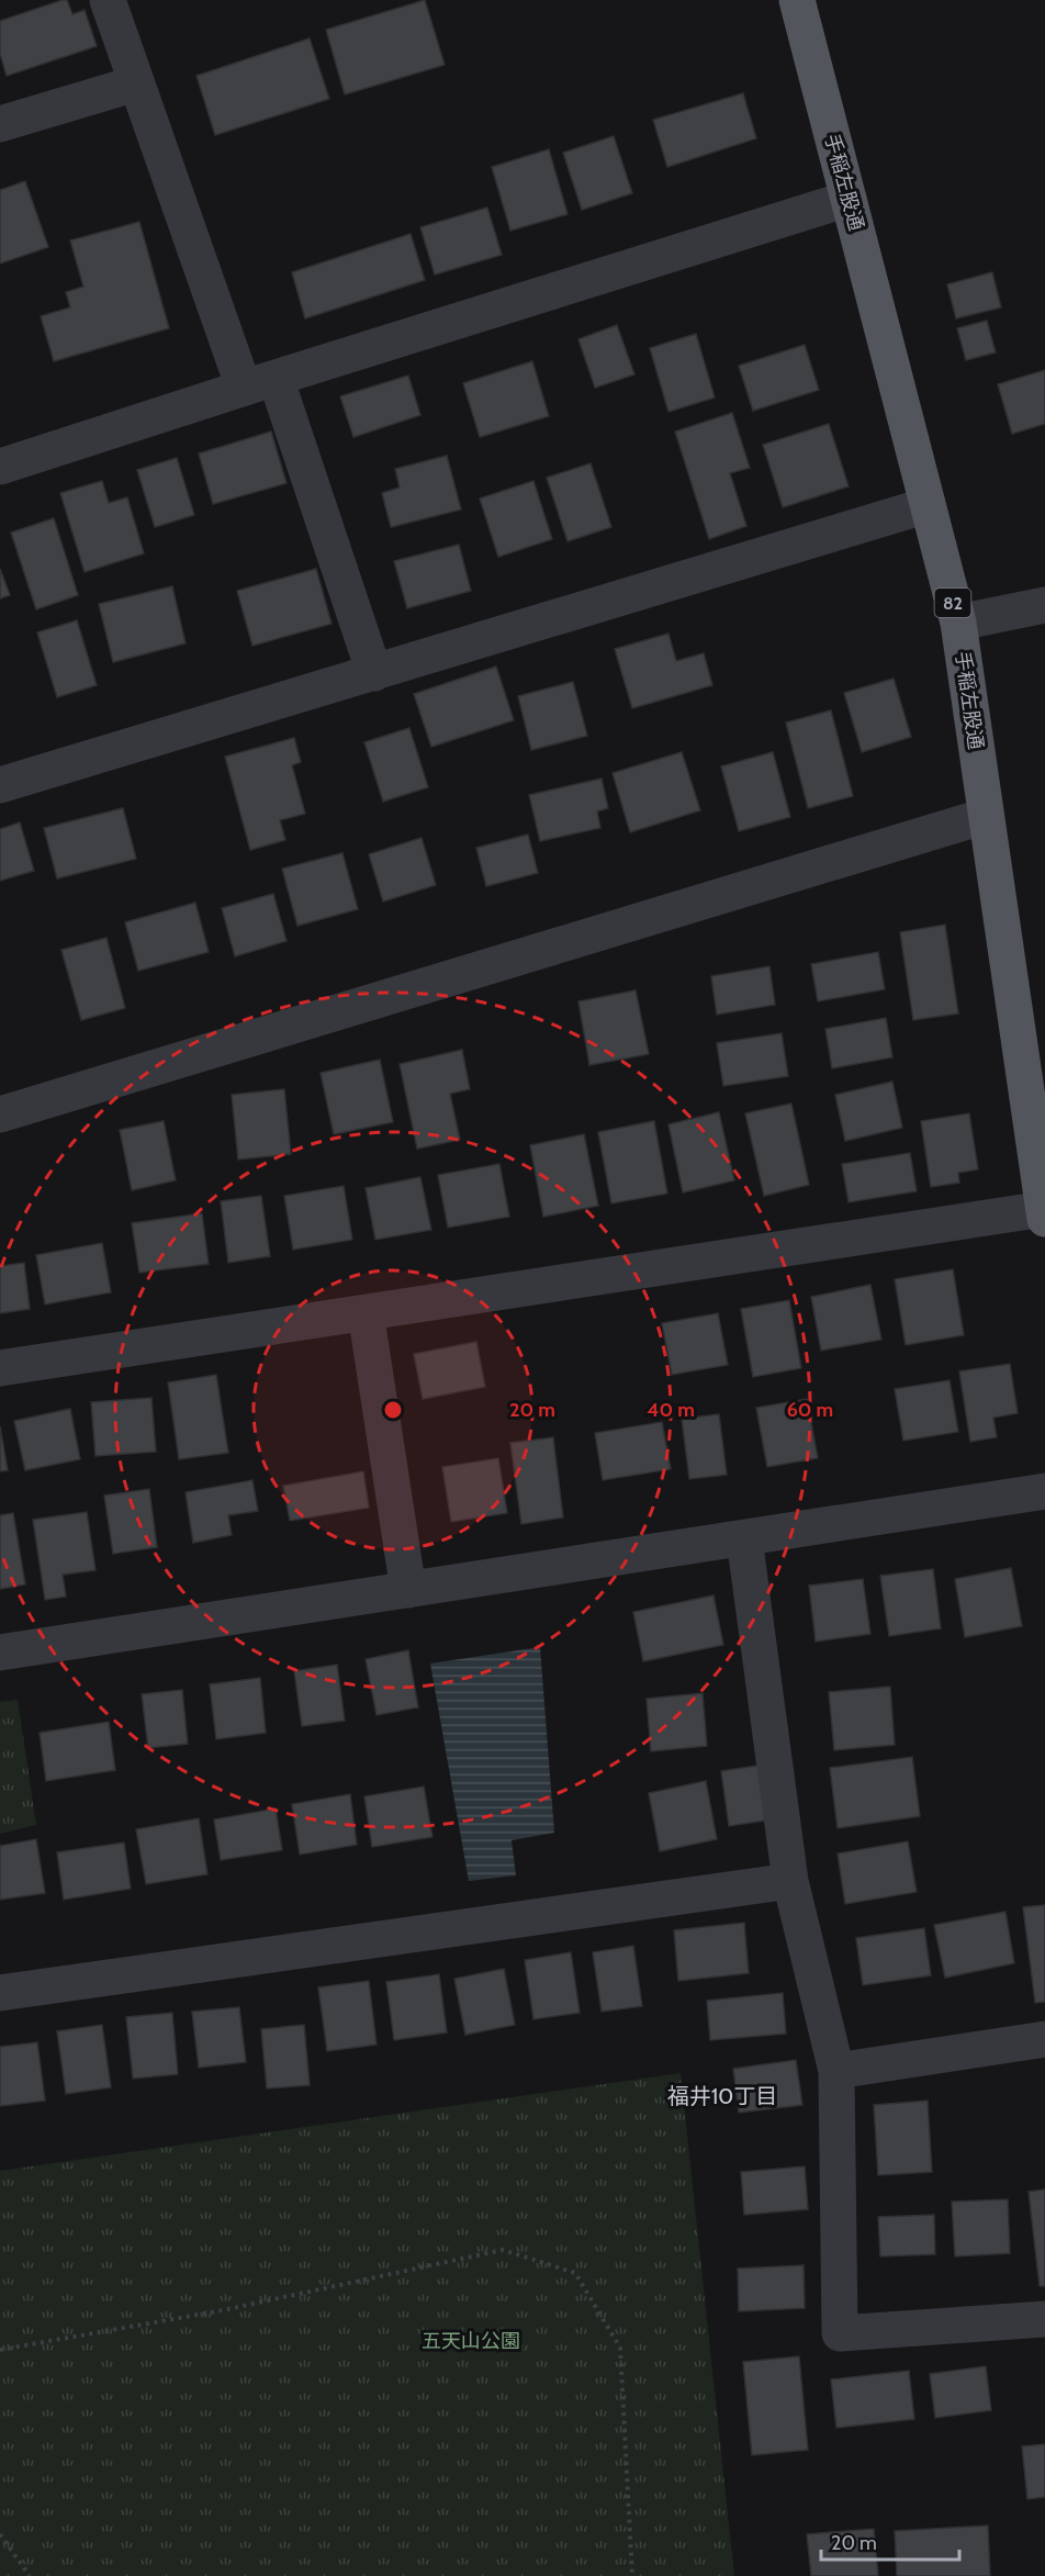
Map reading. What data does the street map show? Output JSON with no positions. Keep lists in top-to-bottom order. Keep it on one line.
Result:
{"streets":{"main road":["手稲左股通","82"]},"districts":["福井10丁目"],"parks":["五天山公園"],"scale_bar":"20 m","rings":["20 m","40 m","60 m"]}
